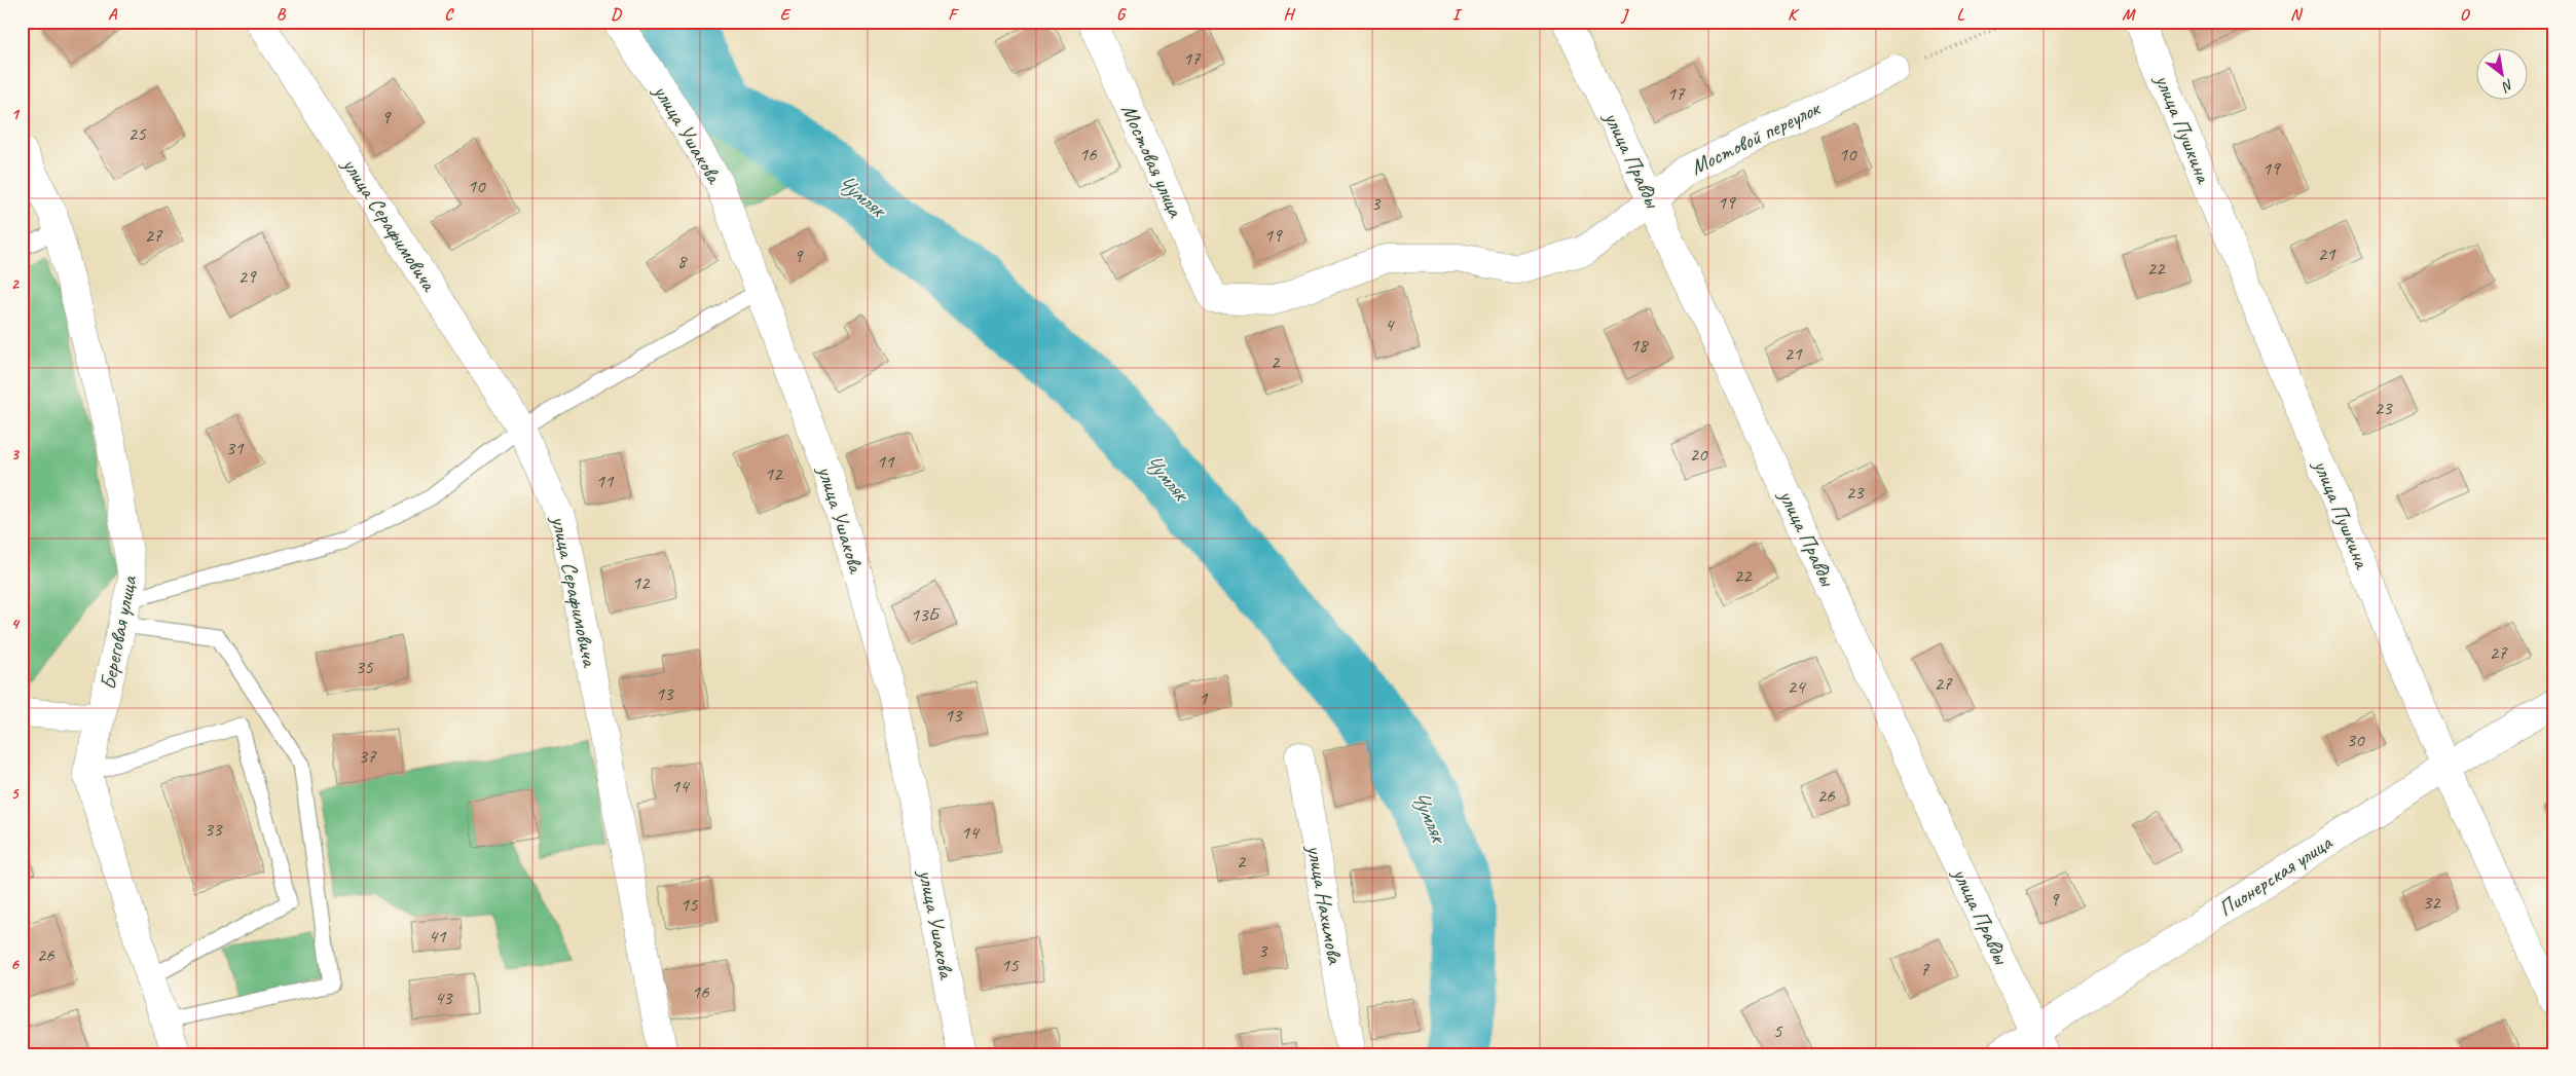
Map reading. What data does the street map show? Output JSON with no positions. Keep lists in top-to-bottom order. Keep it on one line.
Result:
{"streets":{"street":["улица Пушкина","улица Ушакова","Мостовой переулок","улица Правды","Мостовая улица","улица Серафимовича","Береговая улица","Пионерская улица","улица Нахимова"]},"crossings":[["улица Пушкина","Пионерская улица"],["Мостовой переулок","улица Правды"],["Мостовой переулок","Мостовая улица"],["улица Правды","Пионерская улица"]],"water":["Чумляк"],"house_numbers":["17","17","9","25","16","10","19","10","19","3","27","19","21","9","8","22","29","4","18","21","2","23","31","20","11","12","11","23","22","12","13Б","27","35","27","24","13","1","13","30","37","14","26","33","14","2","9","32","15","41","3","26","15","7","16","43","5"],"north":"bottom right","grid":{"columns":["A","B","C","D","E","F","G","H","I","J","K","L","M","N","O"],"rows":["1","2","3","4","5","6"]}}
